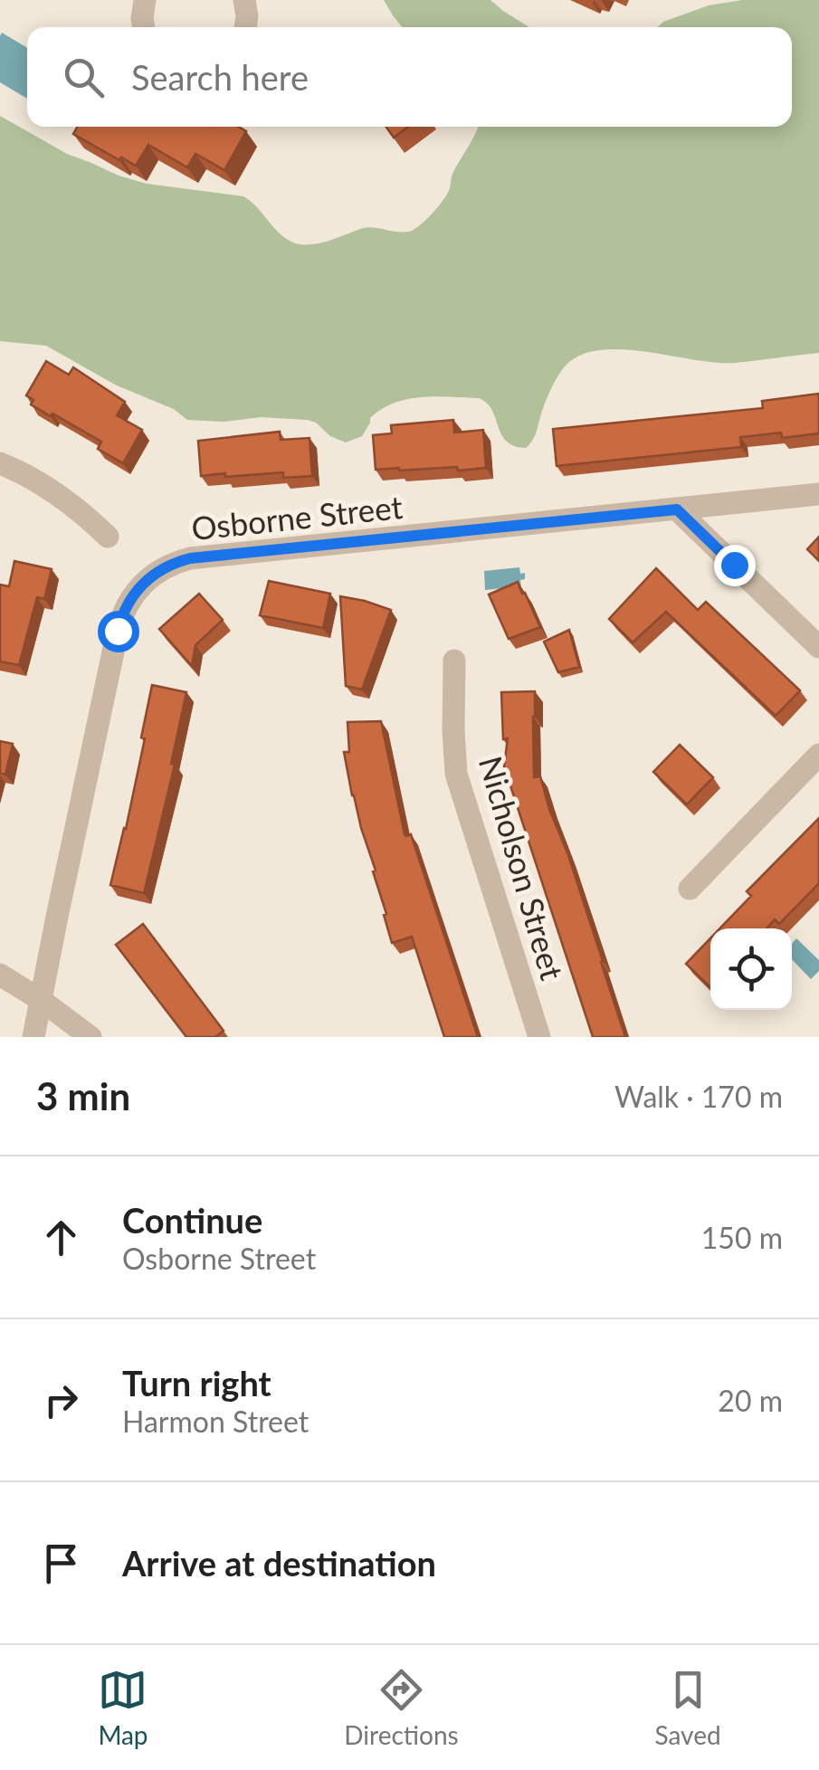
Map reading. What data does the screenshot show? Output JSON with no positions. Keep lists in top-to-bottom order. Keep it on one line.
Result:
{"streets":{"street":["Osborne Street","Nicholson Street"]},"page":{"search":"Search here","heading":["3 min","Walk · 170 m"],"list":[["Continue","Osborne Street","150 m"],["Turn right","Harmon Street","20 m"],"Arrive at destination"],"nav":["Map","Directions","Saved"]}}
